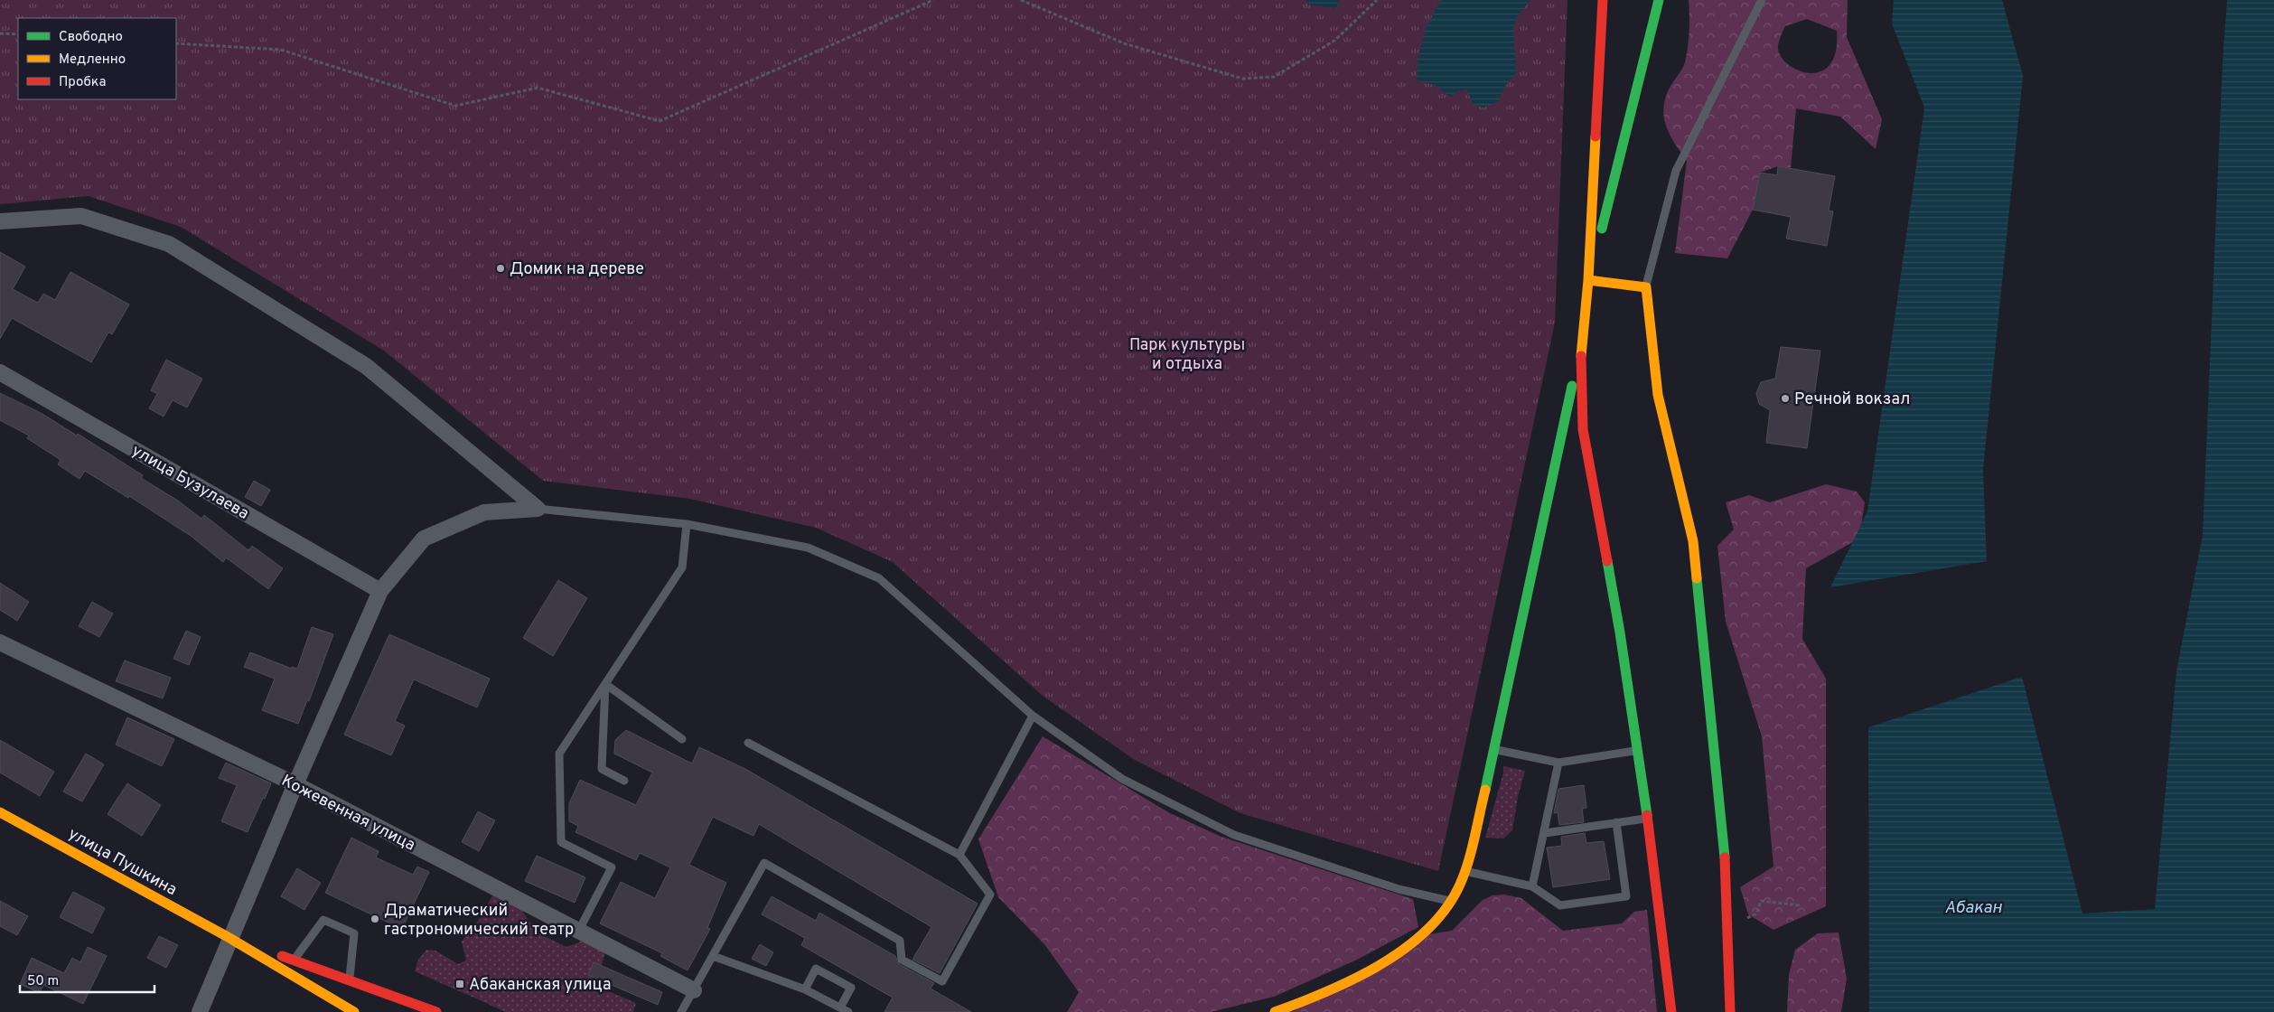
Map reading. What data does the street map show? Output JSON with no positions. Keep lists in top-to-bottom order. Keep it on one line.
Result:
{"streets":{"main road":["улица Пушкина"],"street":["улица Бузулаева","Кожевенная улица"]},"water":["Абакан"],"parks":["Парк культуры и отдыха"],"places":{"other":["Домик на дереве","Речной вокзал","Драматический гастрономический театр"],"transit":["Абаканская улица"]},"legend":["Свободно","Медленно","Пробка"],"scale_bar":"50 m"}
